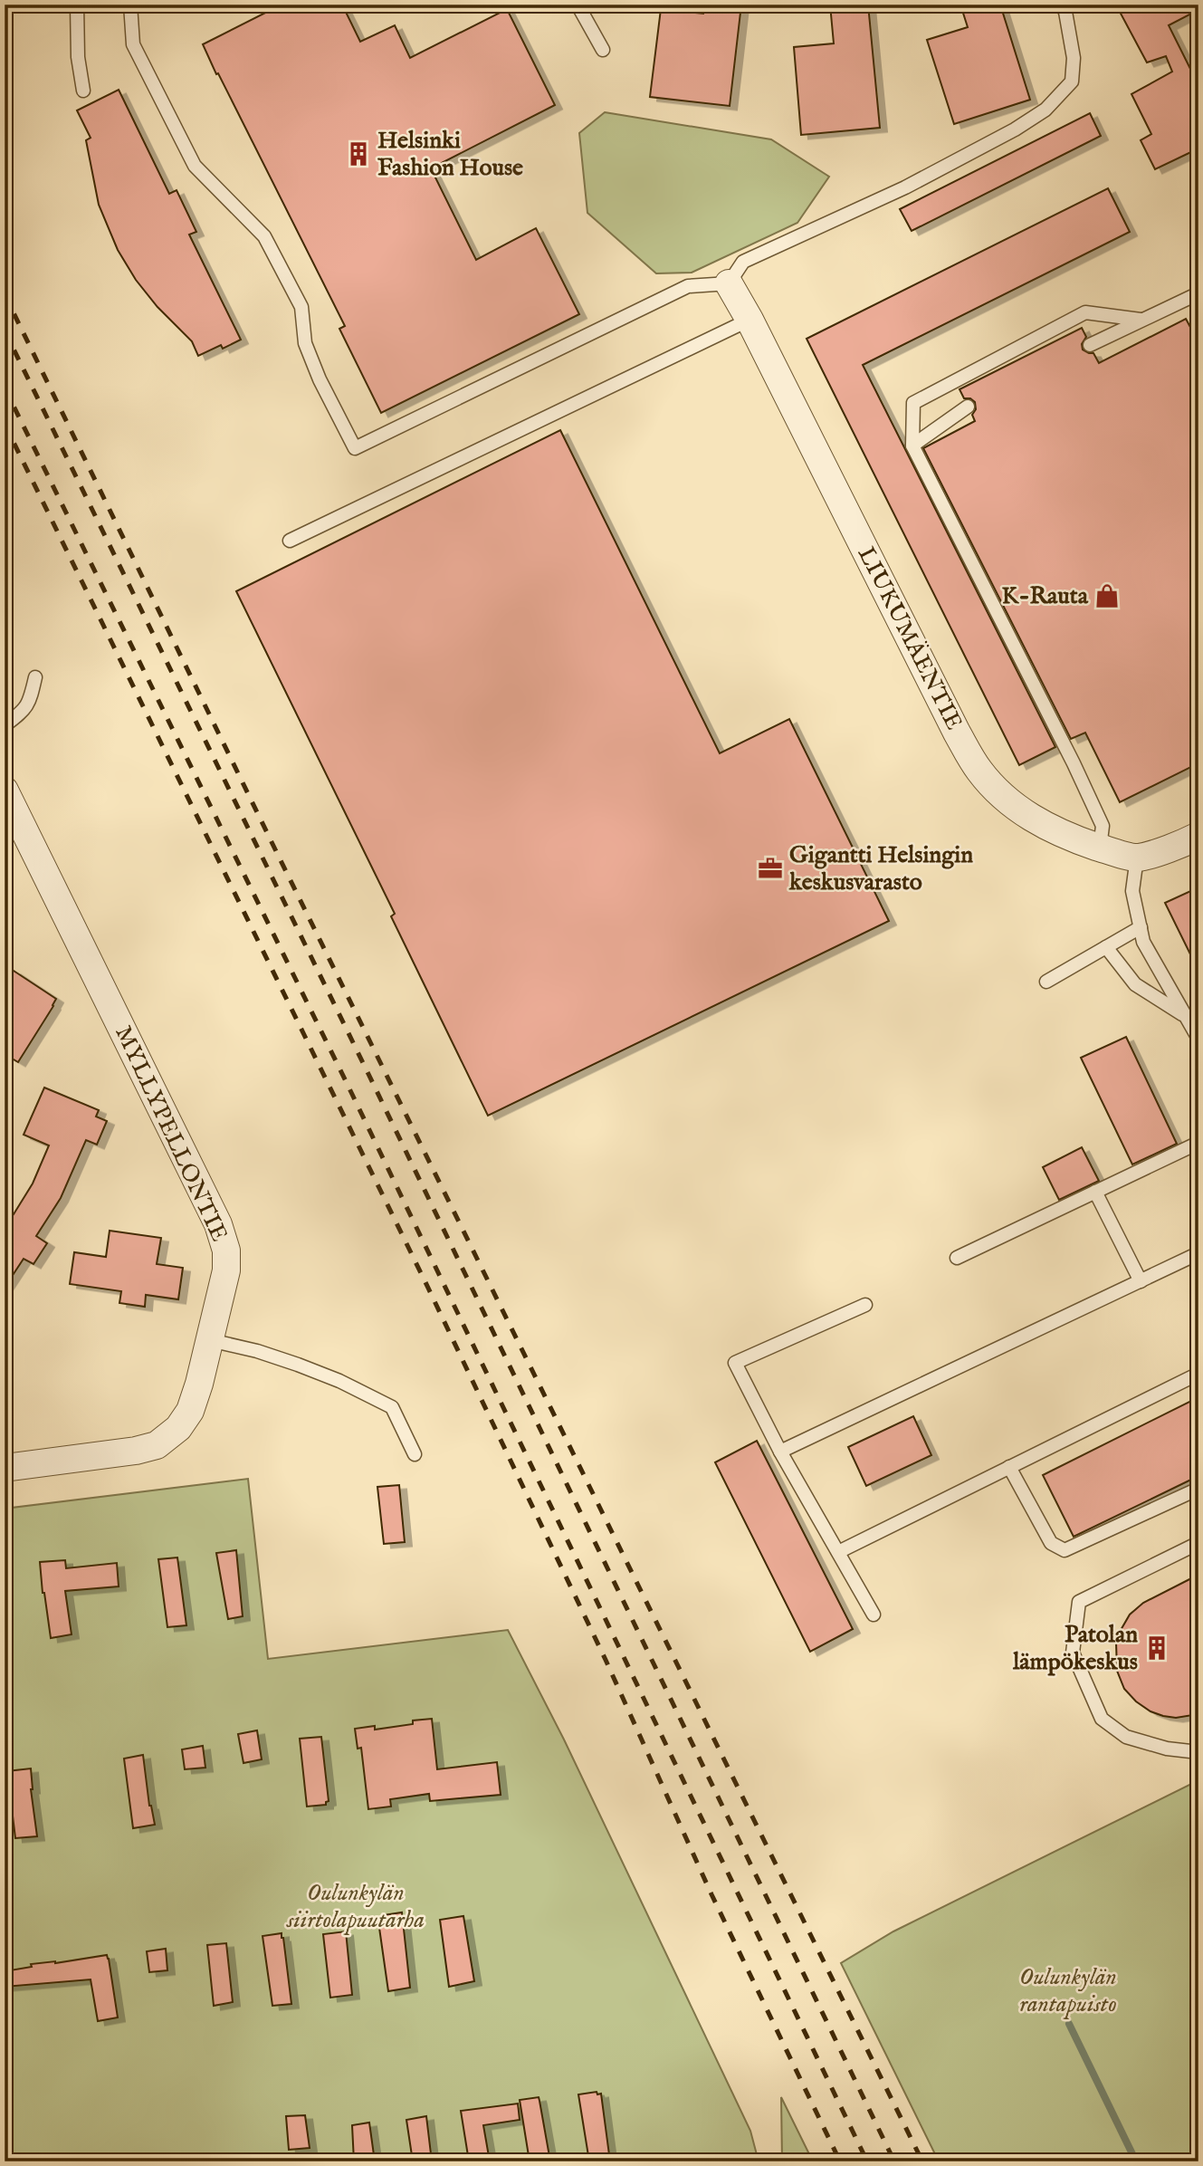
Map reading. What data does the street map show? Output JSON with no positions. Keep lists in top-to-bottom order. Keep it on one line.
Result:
{"streets":{"street":["LIUKUMÄENTIE","MYLLYPELLONTIE"]},"parks":["Oulunkylän siirtolapuutarha","Oulunkylän rantapuisto"],"places":{"building":["Helsinki Fashion House","Patolan lämpökeskus"],"shop":["K-Rauta"],"office":["Gigantti Helsingin keskusvarasto"]}}
